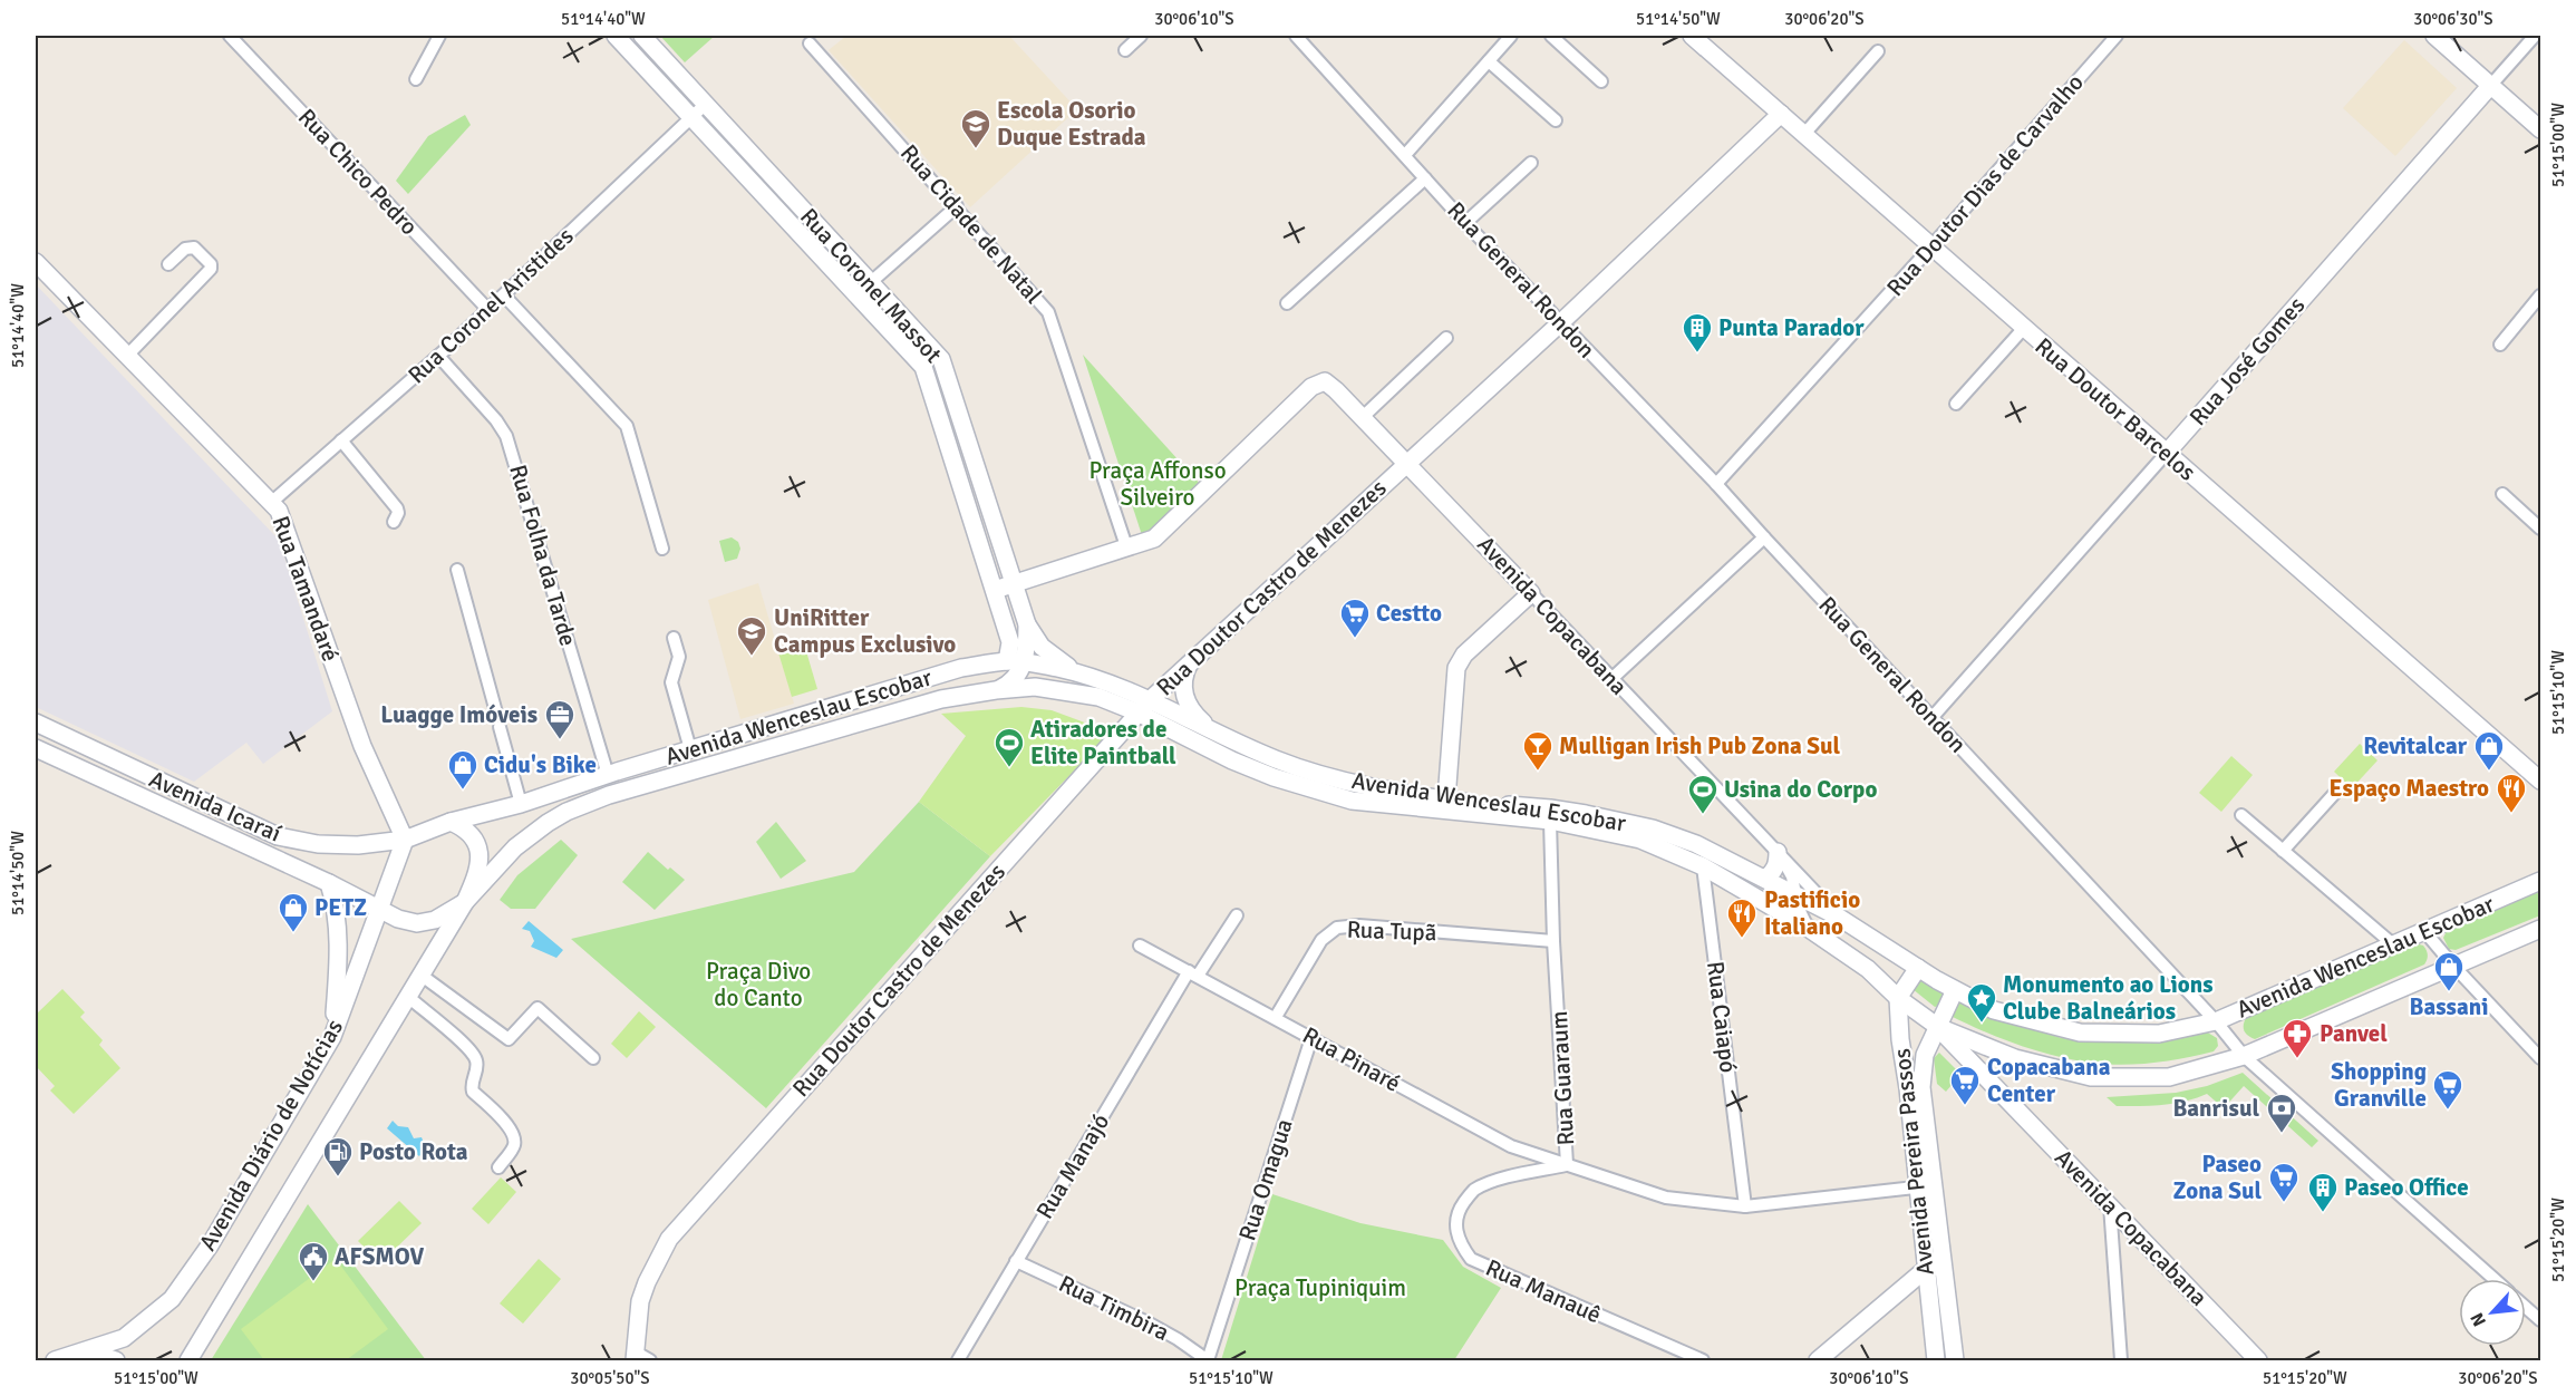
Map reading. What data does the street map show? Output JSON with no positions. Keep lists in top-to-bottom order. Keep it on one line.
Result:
{"streets":{"main road":["Rua Coronel Massot","Rua José Gomes","Rua Doutor Barcelos","Rua Doutor Castro de Menezes","Rua Tamandaré","Avenida Copacabana","Avenida Wenceslau Escobar","Avenida Icaraí","Avenida Diário de Notícias","Avenida Pereira Passos"],"street":["Rua Chico Pedro","Rua Doutor Dias de Carvalho","Rua Cidade de Natal","Rua General Rondon","Rua Coronel Aristides","Rua Folha da Tarde","Rua Tupã","Rua Caiapó","Rua Pinaré","Rua Guaraum","Rua Manajó","Rua Omagua","Rua Manauê","Rua Timbira"]},"crossings":[["Rua Chico Pedro","Rua Coronel Aristides"],["Rua Doutor Dias de Carvalho","Rua General Rondon"],["Rua Doutor Dias de Carvalho","Rua Doutor Barcelos"],["Rua Cidade de Natal","Avenida Copacabana"],["Rua General Rondon","Rua José Gomes"],["Rua General Rondon","Rua Doutor Castro de Menezes"],["Rua General Rondon","Avenida Wenceslau Escobar"],["Rua Coronel Massot","Rua Coronel Aristides"],["Rua Coronel Massot","Avenida Wenceslau Escobar"],["Rua Coronel Aristides","Rua Folha da Tarde"],["Rua Coronel Aristides","Rua Tamandaré"],["Rua José Gomes","Rua Doutor Barcelos"],["Rua Doutor Barcelos","Rua Doutor Castro de Menezes"],["Rua Folha da Tarde","Avenida Wenceslau Escobar"],["Rua Doutor Castro de Menezes","Avenida Copacabana"],["Rua Doutor Castro de Menezes","Avenida Wenceslau Escobar"],["Rua Tamandaré","Avenida Wenceslau Escobar"],["Rua Tamandaré","Avenida Icaraí"],["Rua Tamandaré","Avenida Diário de Notícias"],["Avenida Copacabana","Avenida Wenceslau Escobar"],["Avenida Copacabana","Avenida Pereira Passos"],["Avenida Wenceslau Escobar","Avenida Icaraí"],["Avenida Wenceslau Escobar","Rua Caiapó"],["Avenida Wenceslau Escobar","Rua Guaraum"],["Avenida Wenceslau Escobar","Avenida Diário de Notícias"],["Avenida Wenceslau Escobar","Avenida Pereira Passos"],["Avenida Icaraí","Avenida Diário de Notícias"],["Rua Tupã","Rua Pinaré"],["Rua Tupã","Rua Guaraum"],["Rua Caiapó","Rua Guaraum"],["Rua Pinaré","Rua Guaraum"],["Rua Pinaré","Rua Manajó"],["Rua Pinaré","Rua Omagua"],["Rua Pinaré","Rua Manauê"],["Rua Guaraum","Avenida Pereira Passos"],["Rua Guaraum","Rua Manauê"],["Rua Manajó","Rua Timbira"],["Rua Omagua","Rua Timbira"]],"parks":["Praça Affonso Silveiro","Praça Divo do Canto","Praça Tupiniquim"],"places":{"school or university":["Escola Osorio Duque Estrada","UniRitter Campus Exclusivo"],"building":["Punta Parador","Paseo Office"],"supermarket":["Cestto","Copacabana Center","Shopping Granville","Paseo Zona Sul"],"office":["Luagge Imóveis"],"sports":["Atiradores de Elite Paintball","Usina do Corpo"],"bar":["Mulligan Irish Pub Zona Sul"],"shop":["Revitalcar","Cidu's Bike","PETZ","Bassani"],"restaurant":["Espaço Maestro","Pastificio Italiano"],"place":["Monumento ao Lions Clube Balneários"],"pharmacy":["Panvel"],"bank":["Banrisul"],"fuel station":["Posto Rota"],"public building":["AFSMOV"]},"north":"bottom left","coordinates":["51°14'40\"W","30°06'10\"S","51°14'50\"W","30°06'20\"S","30°06'30\"S","51°15'00\"W","51°15'10\"W","51°15'20\"W","30°05'50\"S"]}
